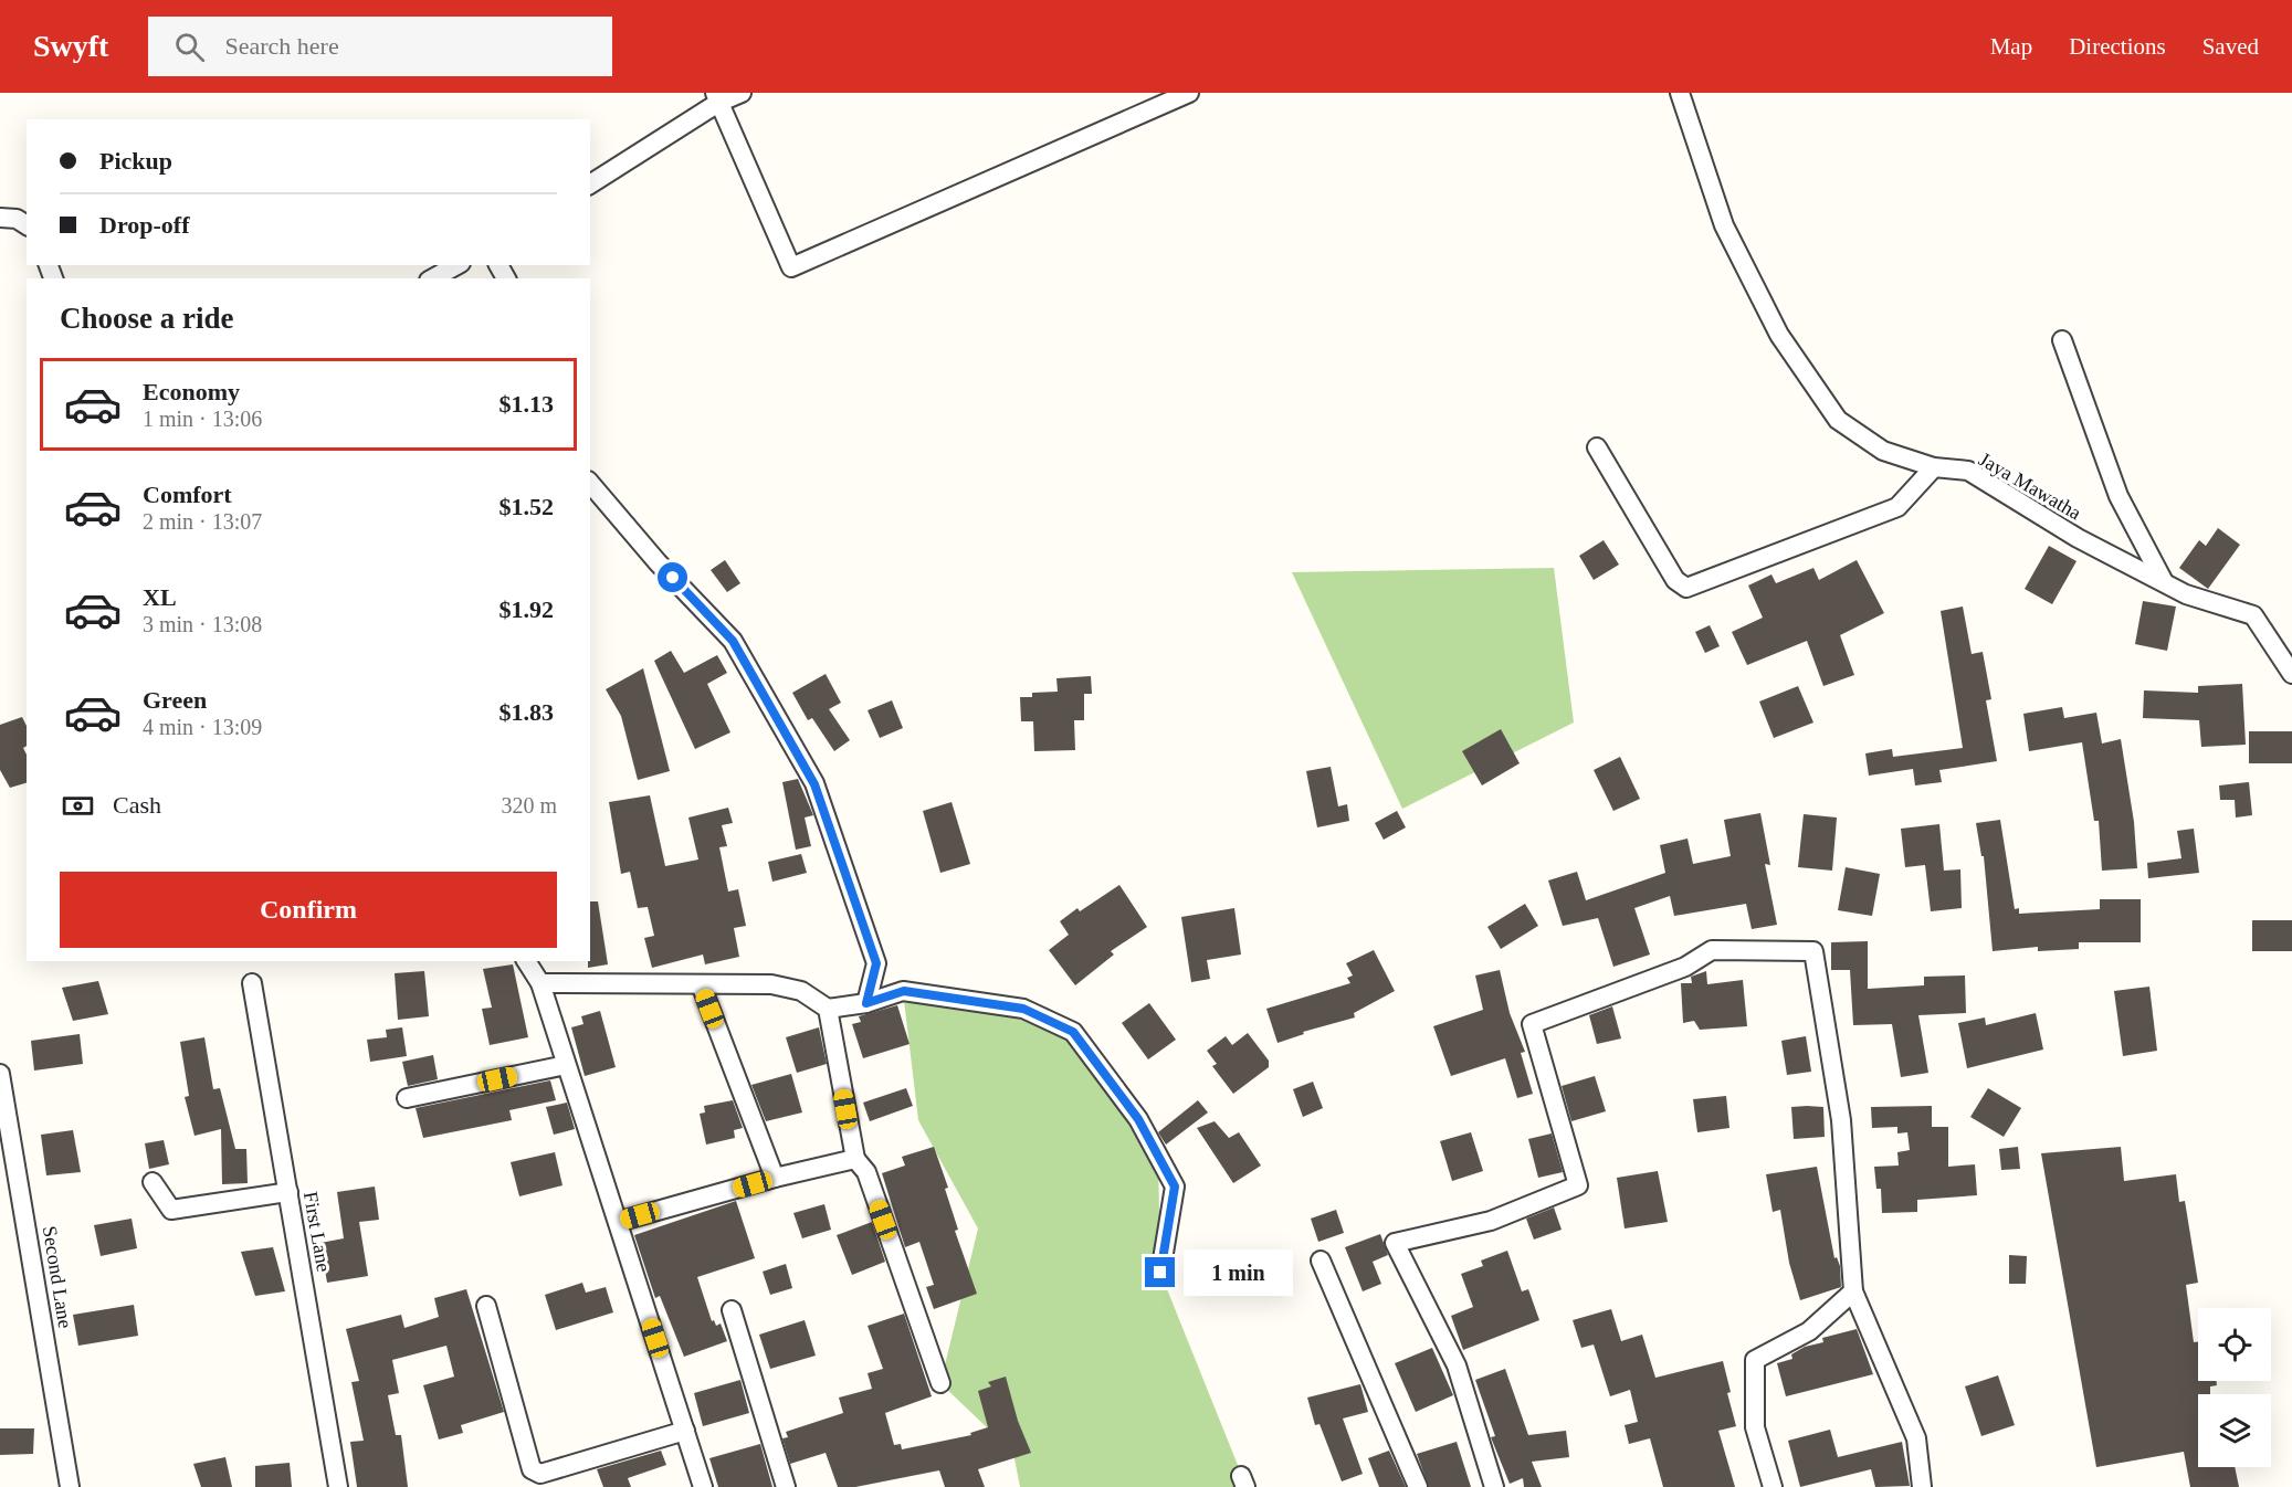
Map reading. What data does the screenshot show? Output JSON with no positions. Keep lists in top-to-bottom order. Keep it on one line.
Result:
{"streets":{"street":["Jaya Mawatha","First Lane","Second Lane"]},"page":{"header":"Swyft","search":"Search here","nav":["Map","Directions","Saved"],"banner":["Pickup","Drop-off"],"heading":"Choose a ride","list":[{"name":"Economy","note":"1 min · 13:06","value":"$1.13"},{"name":"Comfort","note":"2 min · 13:07","value":"$1.52"},{"name":"XL","note":"3 min · 13:08","value":"$1.92"},{"name":"Green","note":"4 min · 13:09","value":"$1.83"}],"pay":["Cash","320 m"],"buttons":"Confirm","bubble":"1 min"}}
